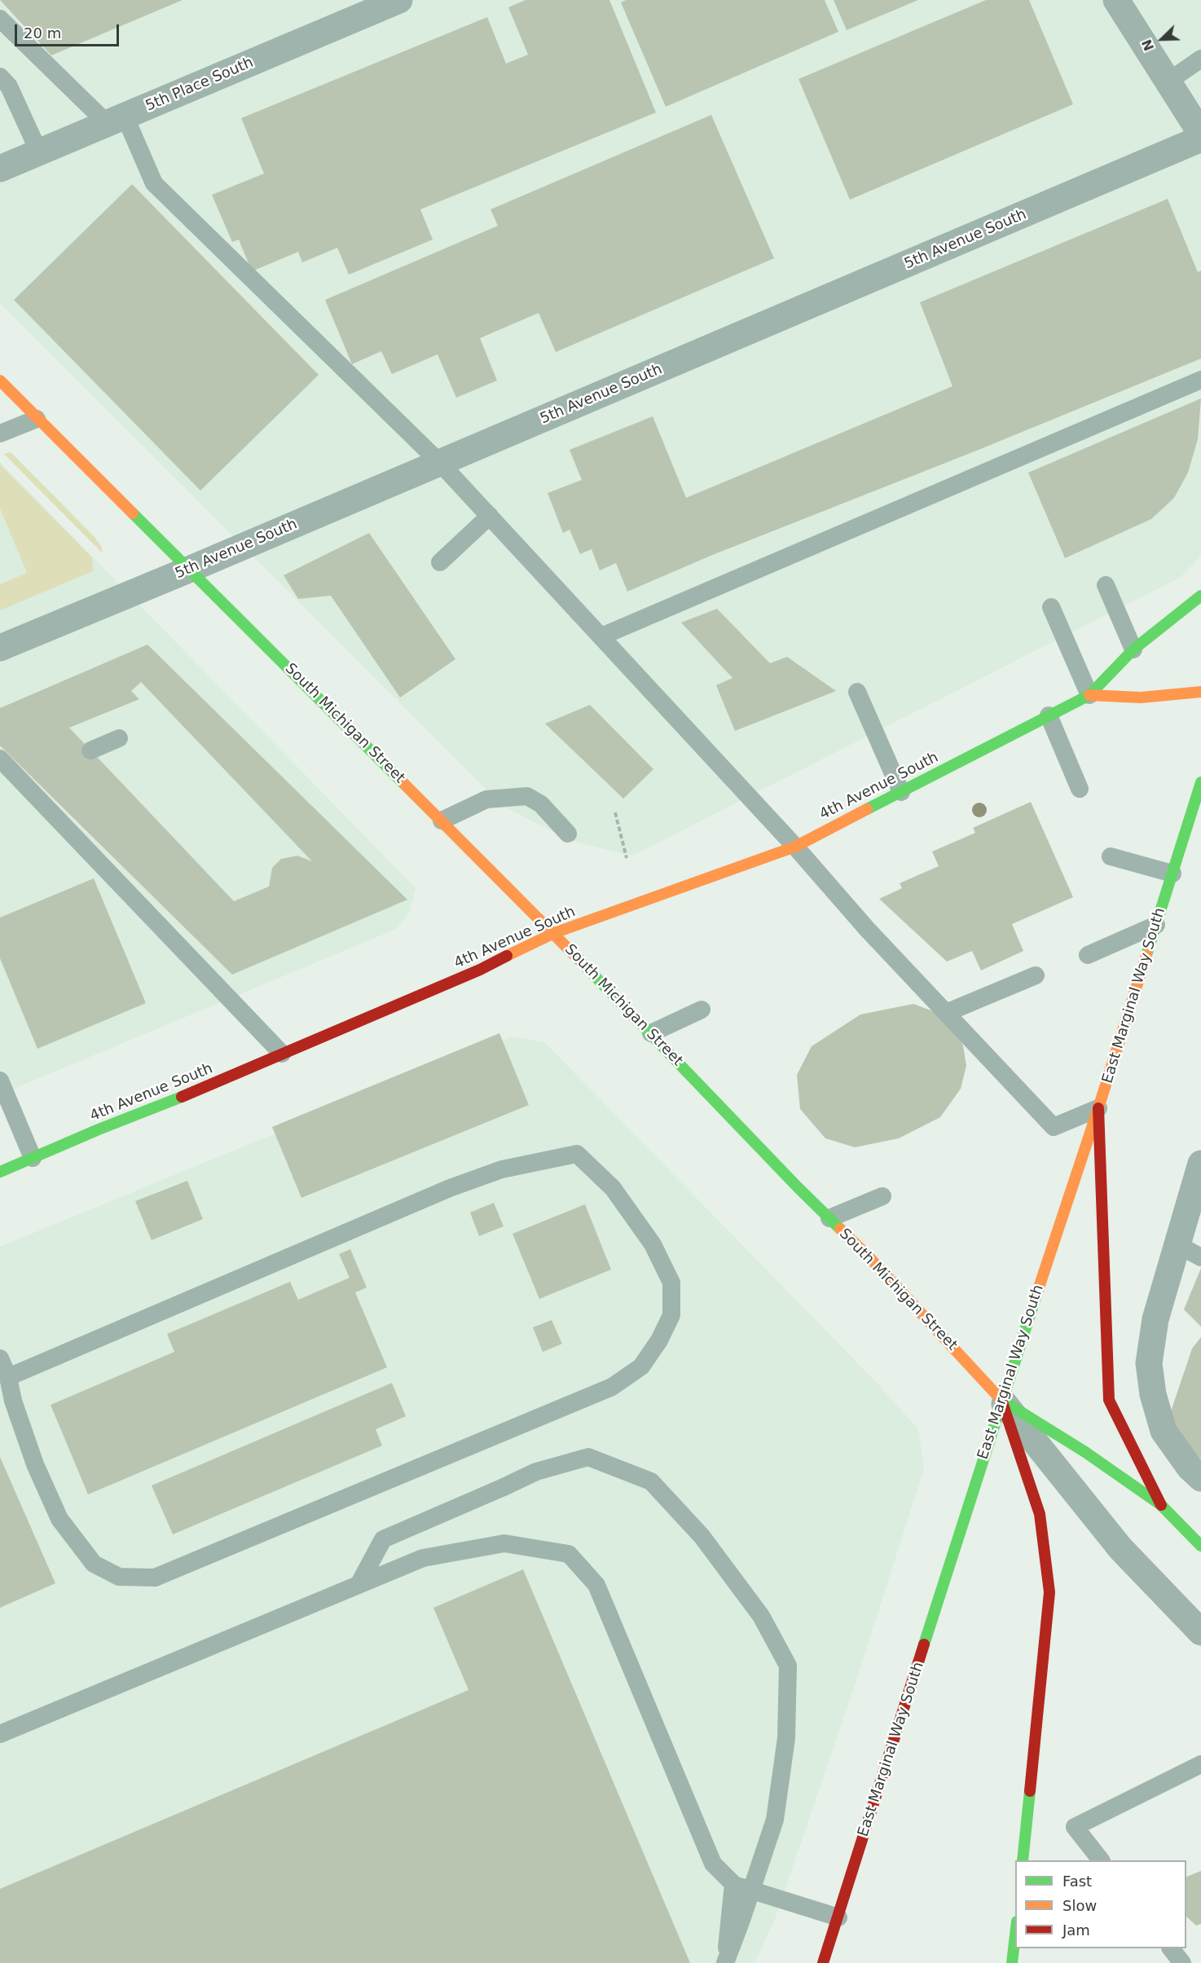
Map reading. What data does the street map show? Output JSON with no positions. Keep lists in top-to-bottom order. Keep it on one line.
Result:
{"streets":{"main road":["South Michigan Street","4th Avenue South","East Marginal Way South"],"street":["5th Place South","5th Avenue South"]},"crossings":[["5th Avenue South","South Michigan Street"],["South Michigan Street","4th Avenue South"],["South Michigan Street","East Marginal Way South"]],"legend":["Fast","Slow","Jam"],"scale_bar":"20 m","north":"bottom left"}
